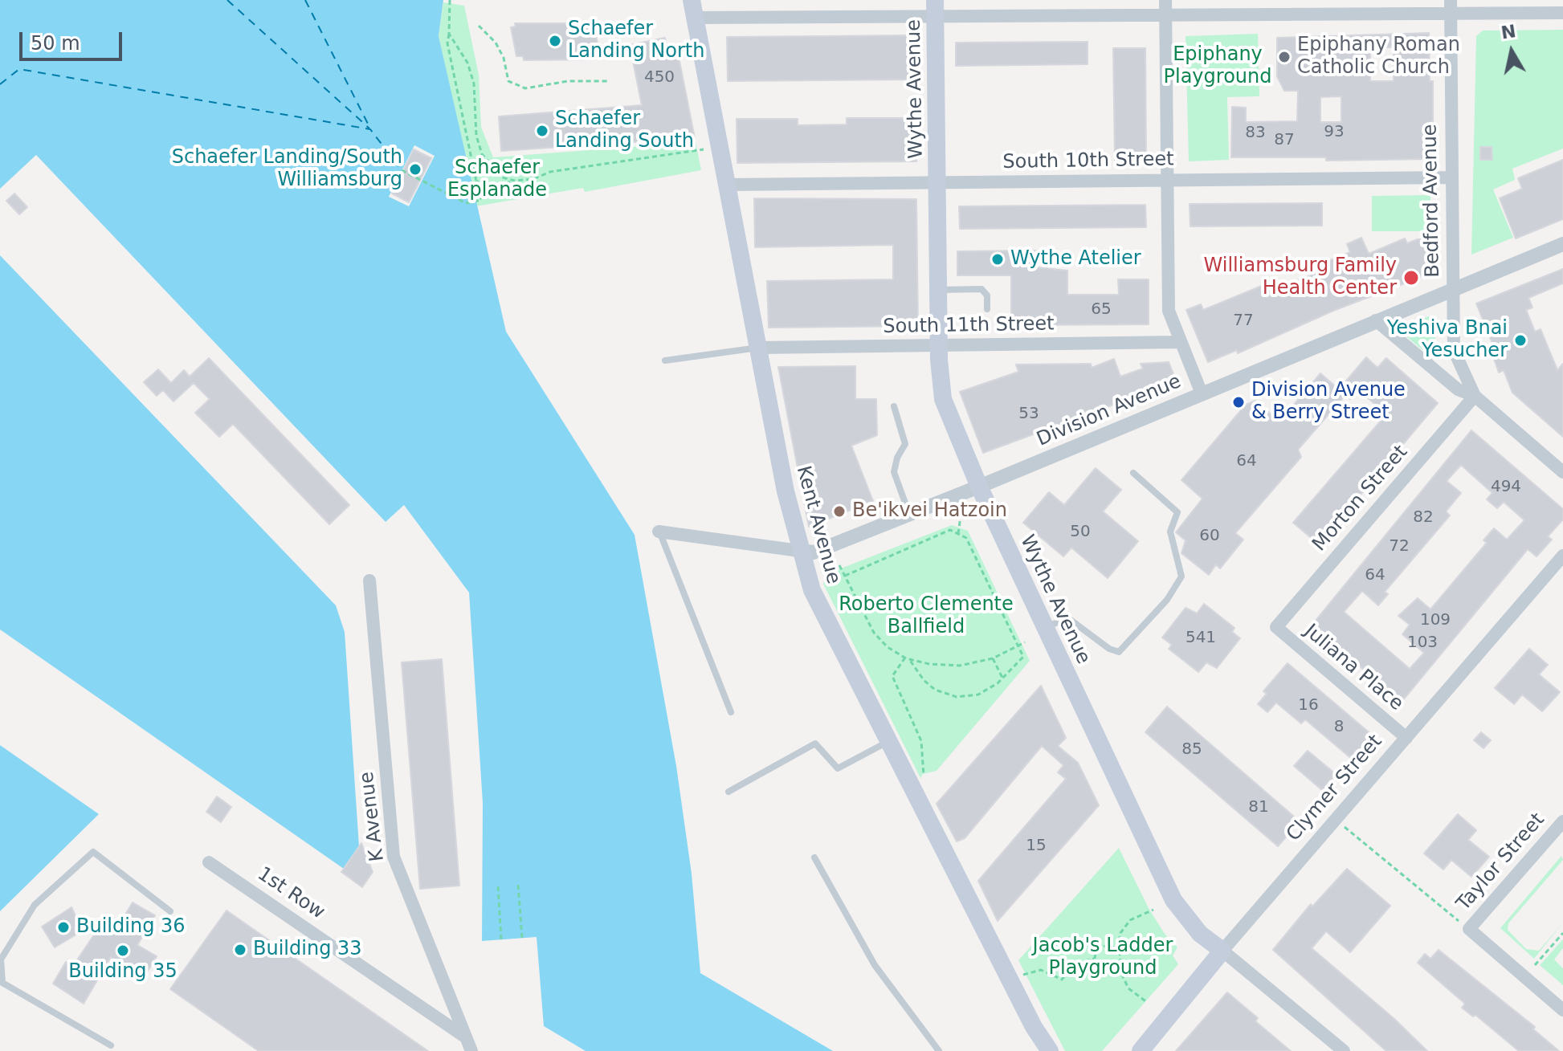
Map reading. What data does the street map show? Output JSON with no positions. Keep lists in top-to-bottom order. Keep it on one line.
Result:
{"streets":{"main road":["Wythe Avenue","Kent Avenue","Clymer Street"],"street":["South 10th Street","Bedford Avenue","South 11th Street","Division Avenue","Morton Street","Juliana Place","K Avenue","Taylor Street","1st Row"]},"crossings":[["Wythe Avenue","South 10th Street"],["Wythe Avenue","South 11th Street"],["Wythe Avenue","Division Avenue"],["Wythe Avenue","Clymer Street"],["South 10th Street","Bedford Avenue"],["South 10th Street","Kent Avenue"],["Bedford Avenue","Division Avenue"],["Bedford Avenue","Morton Street"],["South 11th Street","Kent Avenue"],["Division Avenue","Kent Avenue"],["Morton Street","Juliana Place"],["Juliana Place","Clymer Street"],["K Avenue","1st Row"]],"parks":["Epiphany Playground","Schaefer Esplanade","Roberto Clemente Ballfield","Jacob's Ladder Playground"],"places":["Schaefer Landing North","Epiphany Roman Catholic Church","Schaefer Landing South","Schaefer Landing/South Williamsburg","Wythe Atelier","Williamsburg Family Health Center","Yeshiva Bnai Yesucher","Division Avenue & Berry Street","Be'ikvei Hatzoin","Building 36","Building 33","Building 35"],"house_numbers":["450","93","83","87","65","77","53","64","494","82","50","60","72","64","109","541","103","16","8","85","81","15"],"scale_bar":"50 m","north":"top"}
